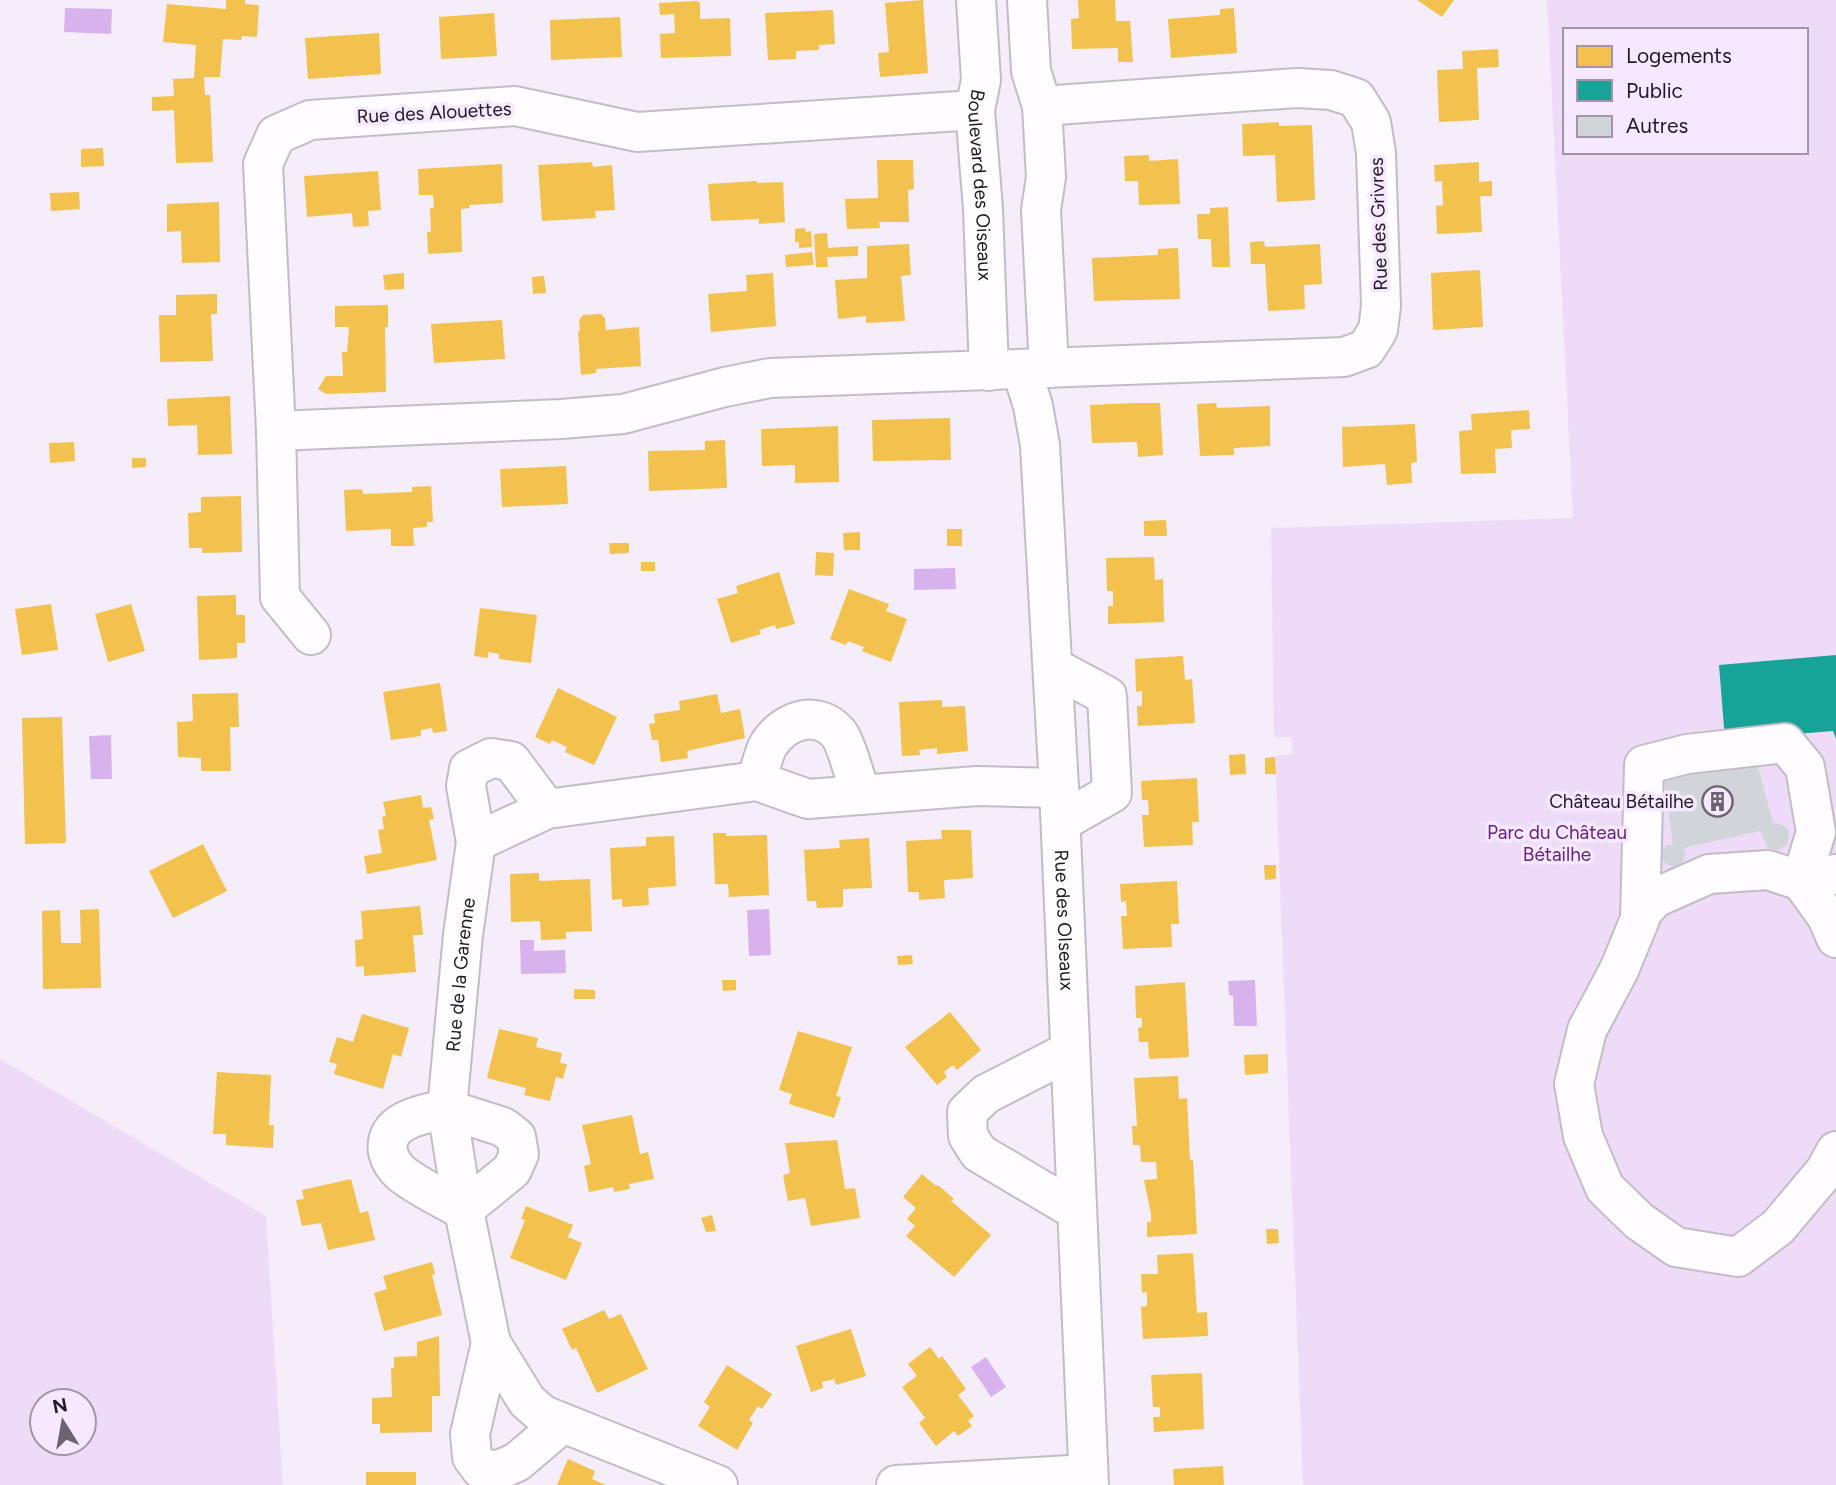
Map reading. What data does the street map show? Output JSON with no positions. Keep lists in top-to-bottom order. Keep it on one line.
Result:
{"streets":{"street":["Rue des Alouettes","Boulevard des Oiseaux","Rue des Grivres","Rue des OIseaux","Rue de la Garenne"]},"crossings":[["Rue des Alouettes","Boulevard des Oiseaux"],["Boulevard des Oiseaux","Rue des Grivres"],["Boulevard des Oiseaux","Rue des OIseaux"],["Rue des Grivres","Rue des OIseaux"]],"parks":["Parc du Château Bétailhe"],"places":{"building":["Château Bétailhe"]},"legend":["Logements","Public","Autres"],"north":"top"}
